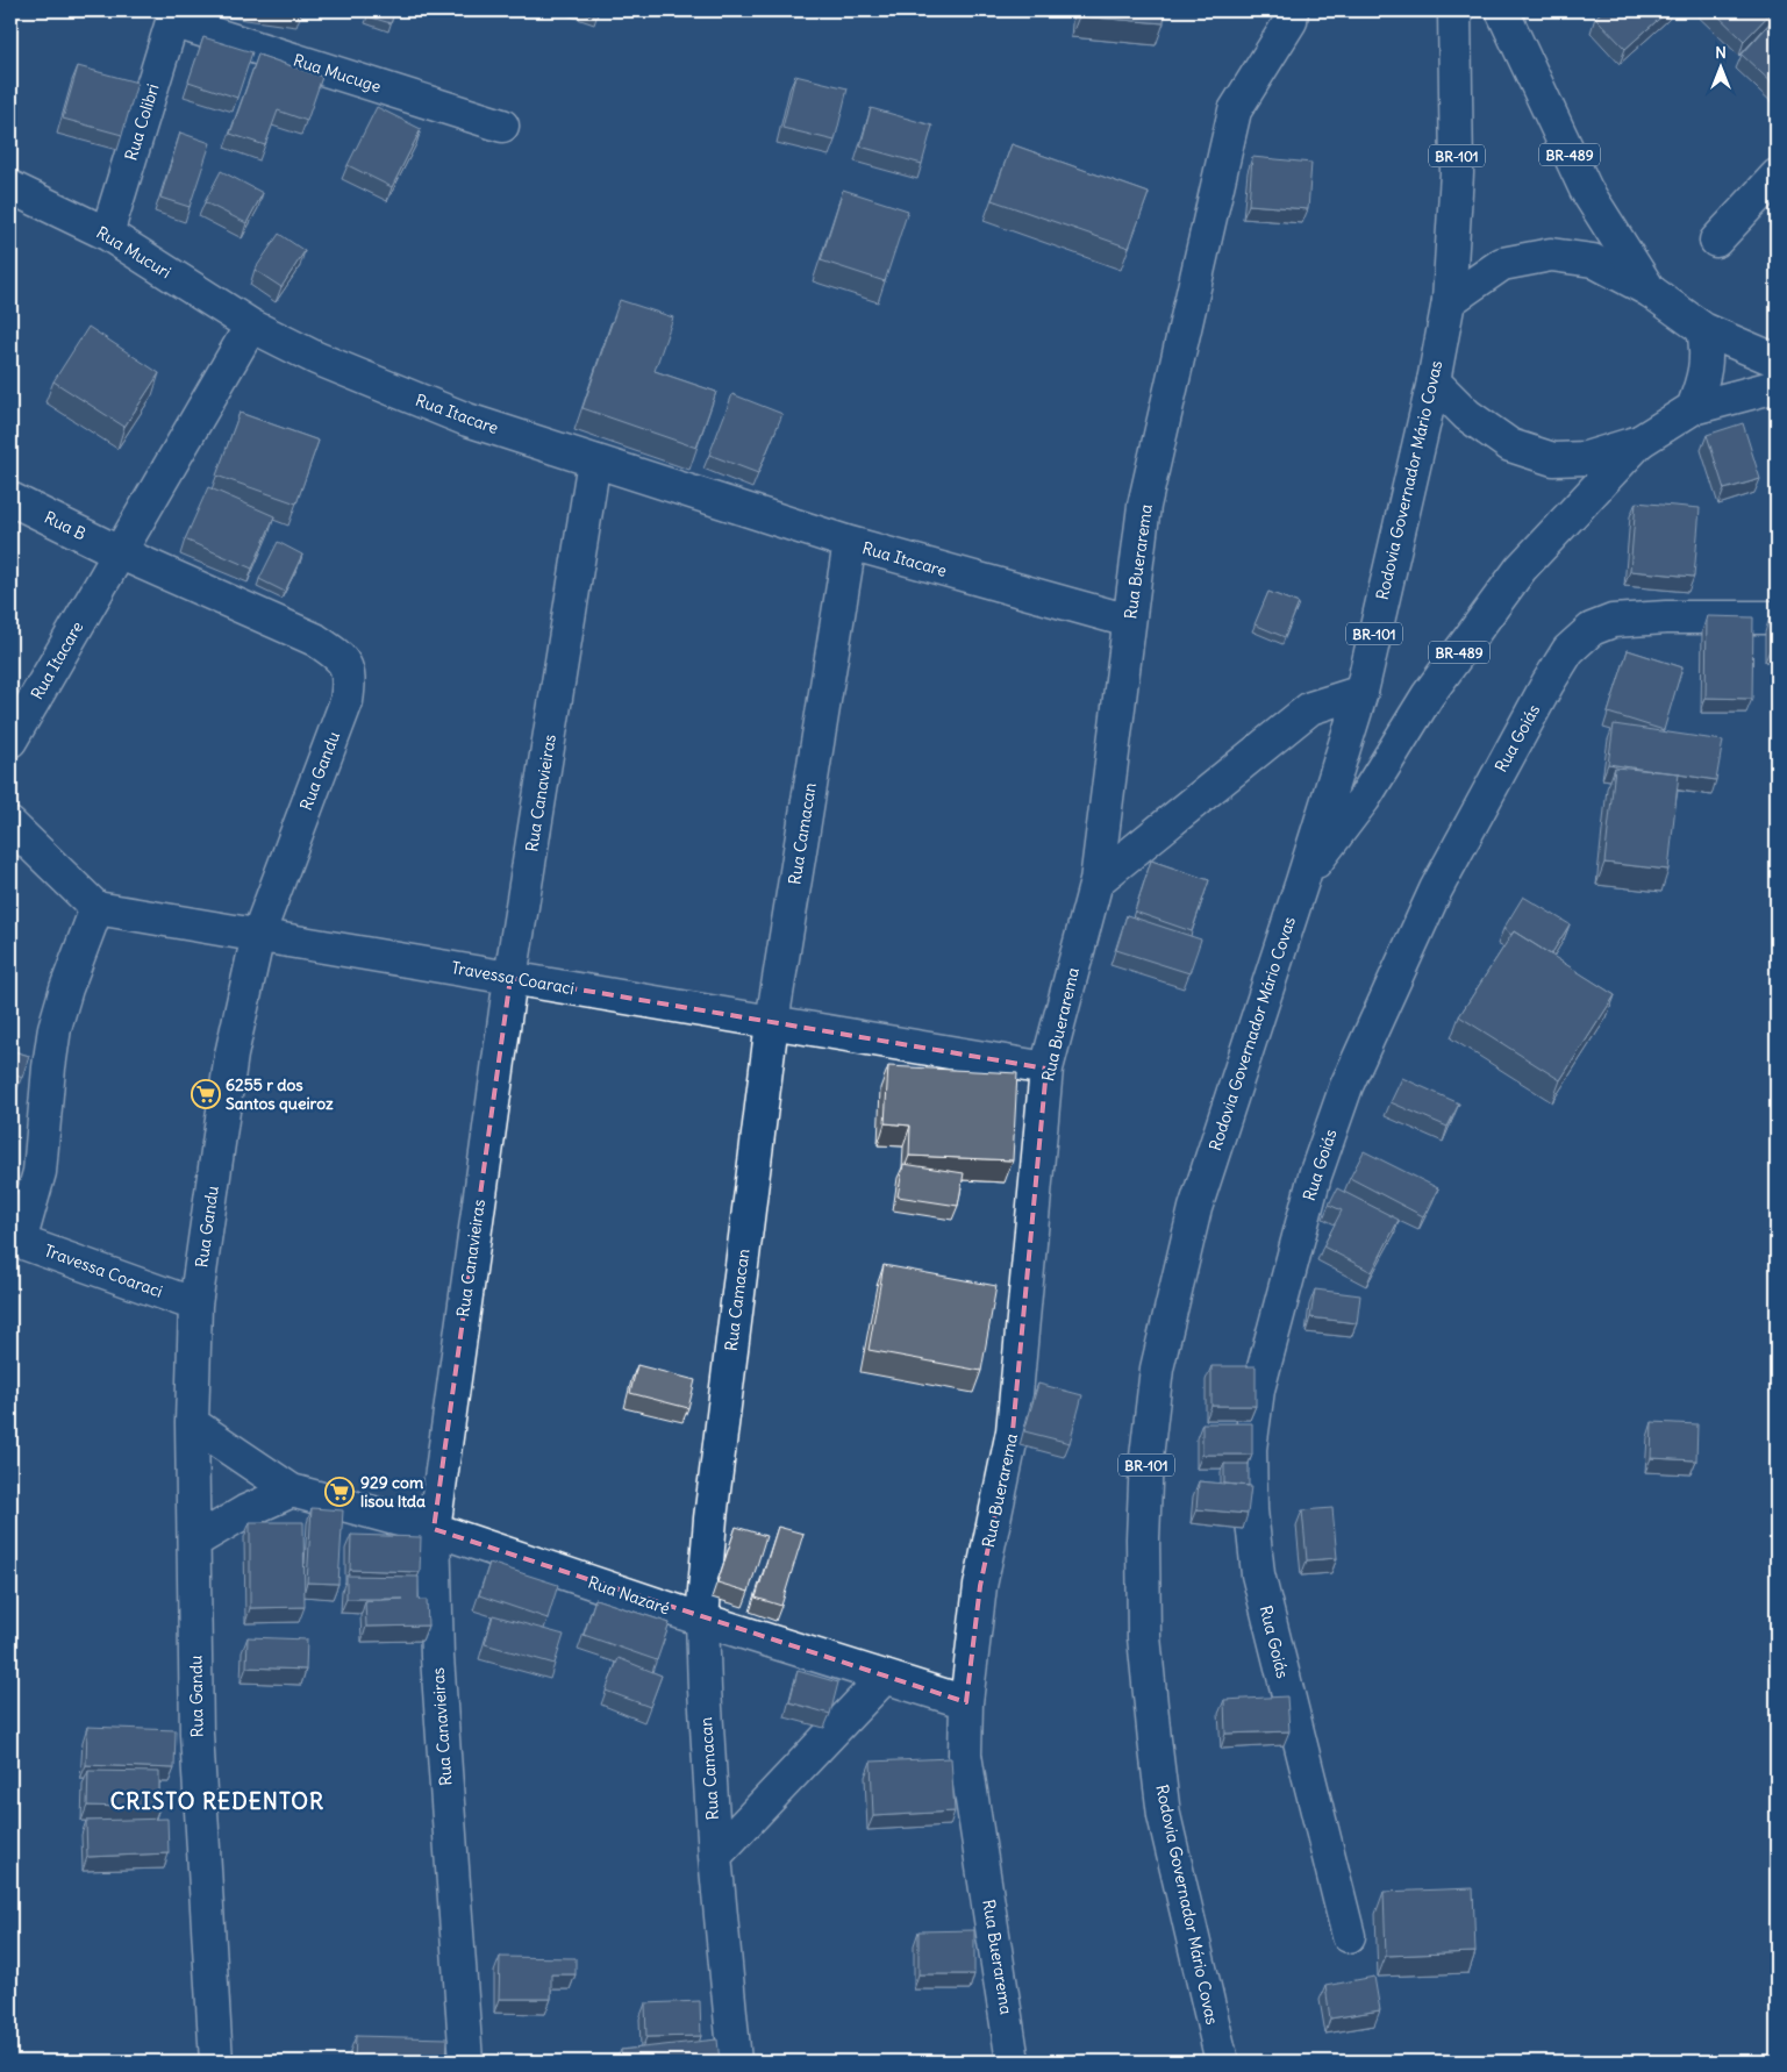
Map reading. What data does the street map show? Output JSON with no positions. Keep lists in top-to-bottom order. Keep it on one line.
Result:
{"streets":{"main road":["Rua Mucuge","Rua Colibri","BR-489","BR-101","Rua Mucuri","Rua Itacare","Rodovia Governador Mário Covas","Rua B","Rua Buerarema","Rua Goiás","Rua Gandu","Rua Canavieiras","Rua Camacan","Travessa Coaraci","Rua Nazaré"]},"crossings":[["Rua Mucuge","Rua Colibri"],["Rua Colibri","Rua Mucuri"],["BR-489","Rodovia Governador Mário Covas"],["Rua Mucuri","Rua Itacare"],["Rua Itacare","Rua B"],["Rua Itacare","Rua Buerarema"],["Rua Itacare","Rua Gandu"],["Rua Itacare","Rua Canavieiras"],["Rua Itacare","Rua Camacan"],["Rua B","Rua Gandu"],["Rua Buerarema","Travessa Coaraci"],["Rua Buerarema","Rua Nazaré"],["Rua Gandu","Travessa Coaraci"],["Rua Gandu","Rua Nazaré"],["Rua Canavieiras","Travessa Coaraci"],["Rua Canavieiras","Rua Nazaré"],["Rua Camacan","Travessa Coaraci"],["Rua Camacan","Rua Nazaré"]],"districts":["CRISTO REDENTOR"],"places":{"supermarket":["6255 r dos Santos queiroz","929 com lisou ltda"]},"north":"top"}
